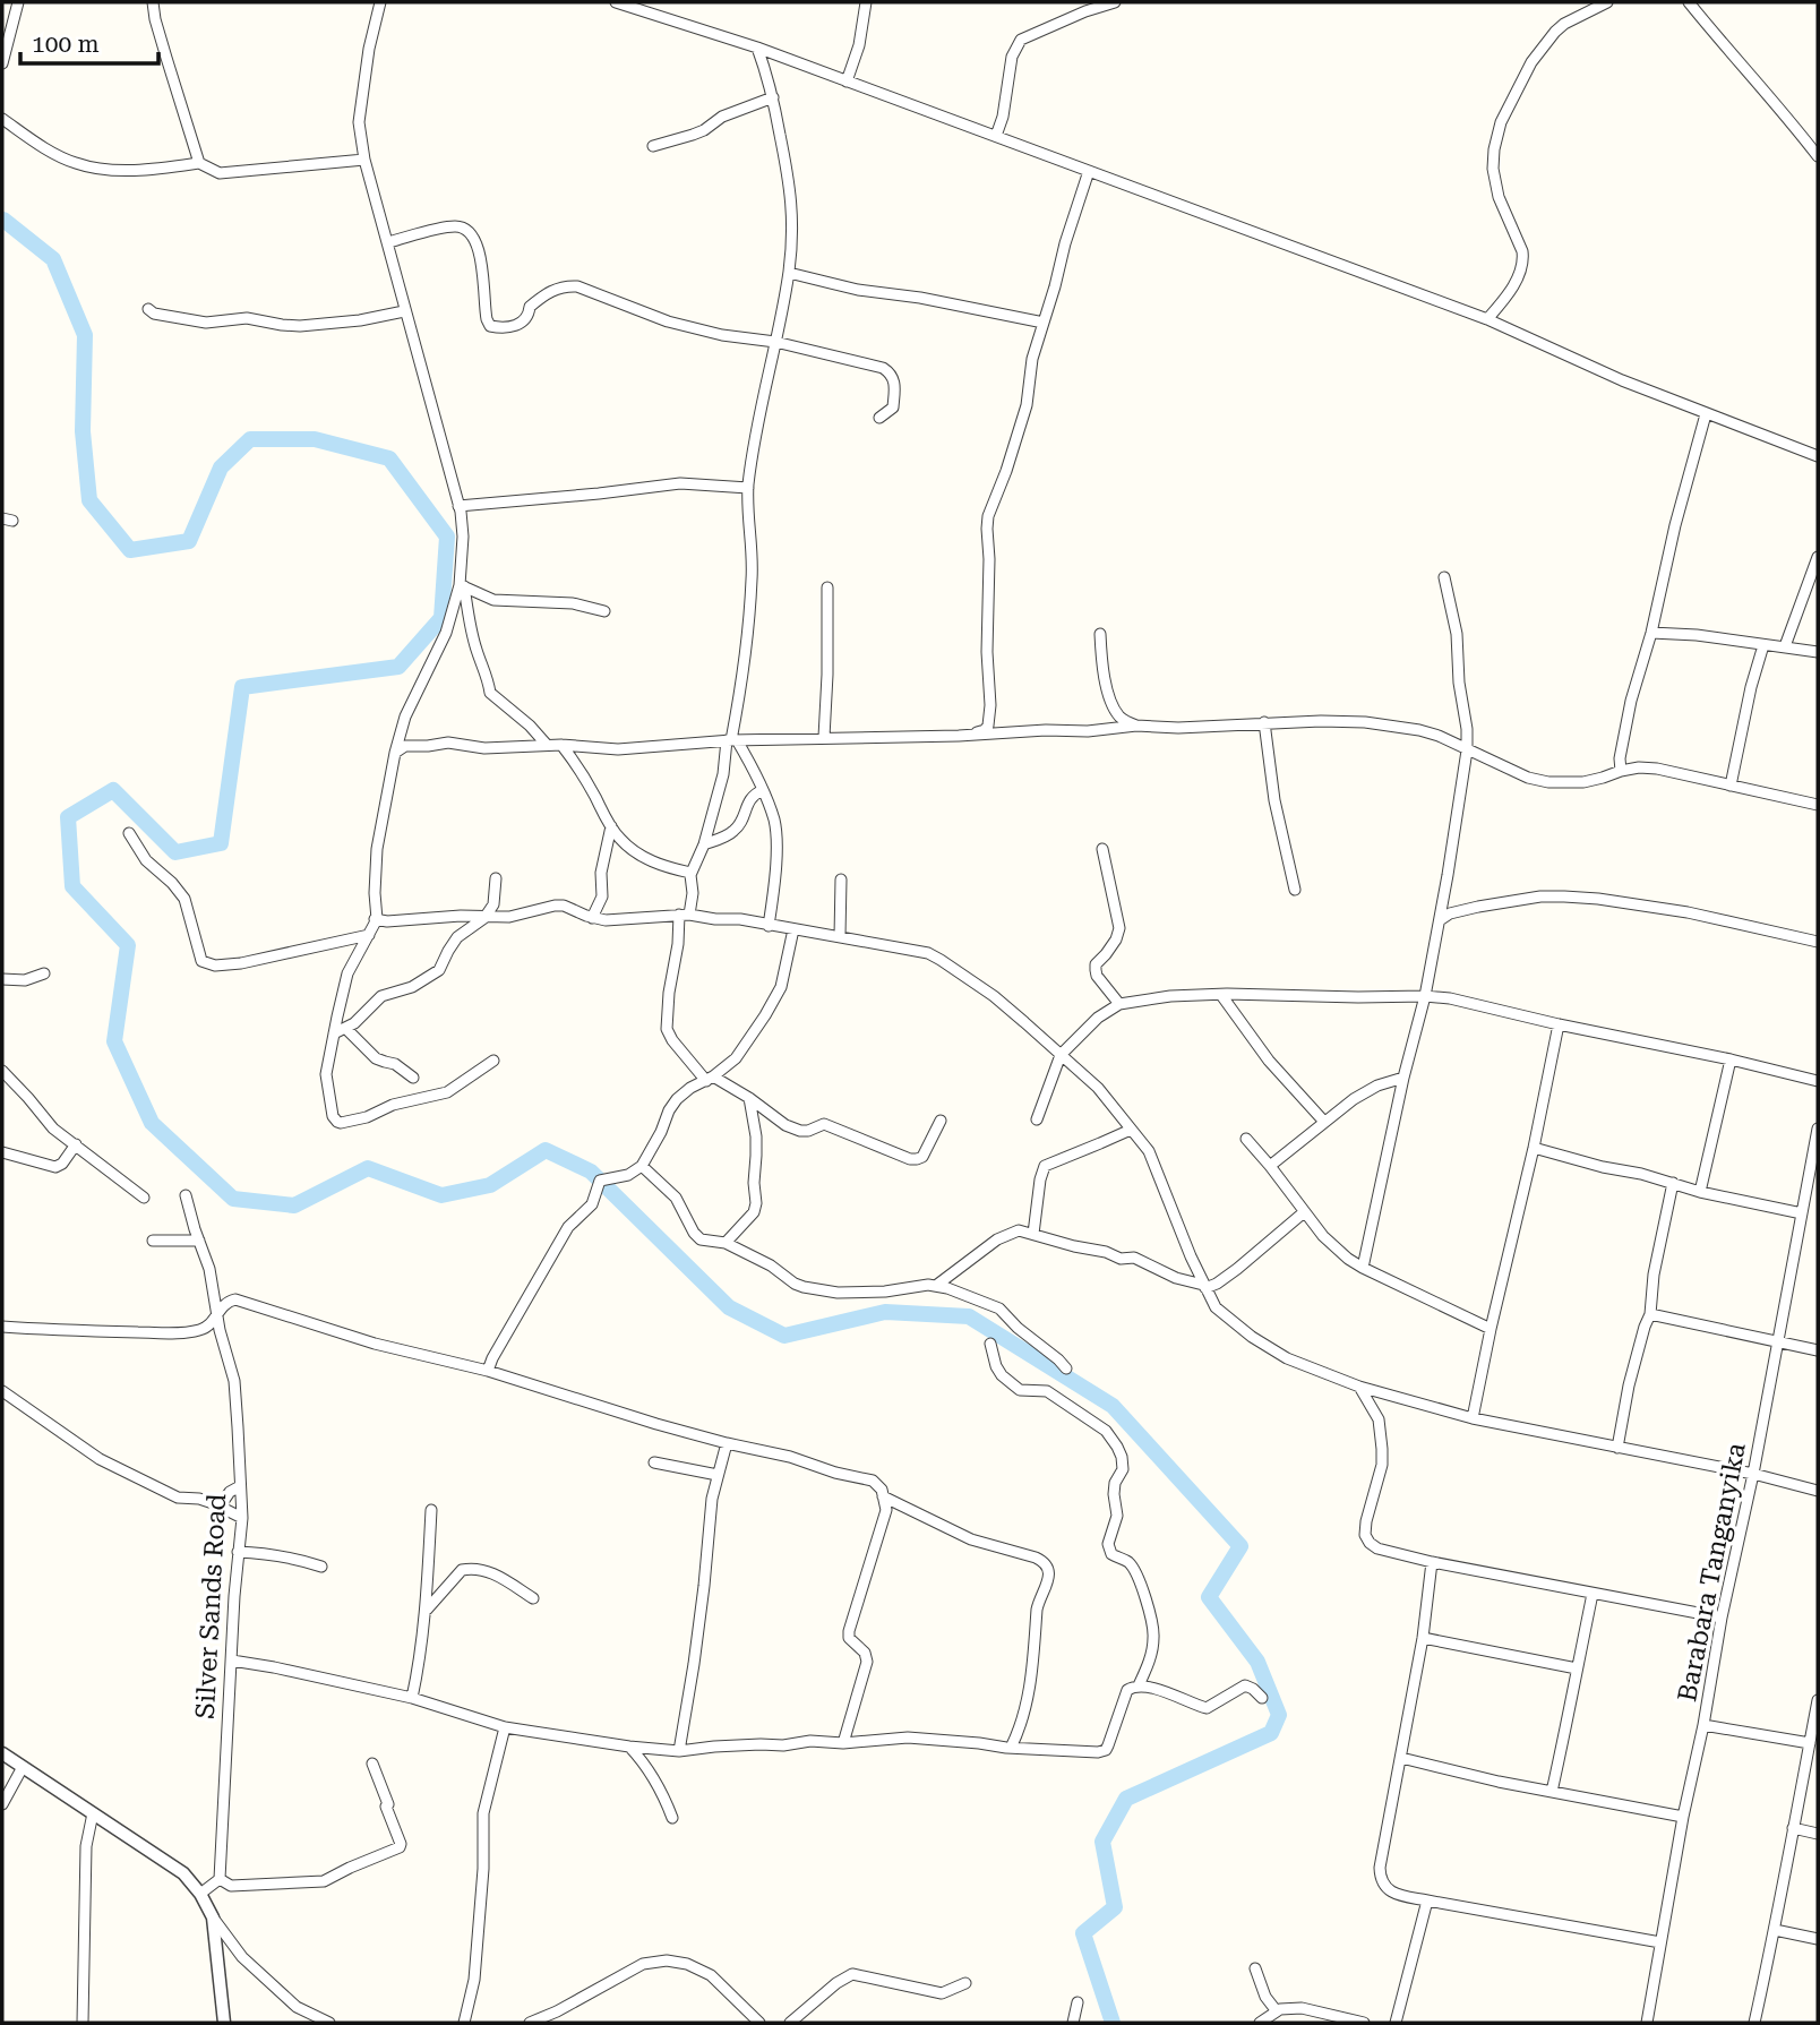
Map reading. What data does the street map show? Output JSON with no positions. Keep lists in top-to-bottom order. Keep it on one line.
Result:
{"streets":{"street":["Barabara Tanganyika","Silver Sands Road"]},"scale_bar":"100 m"}
